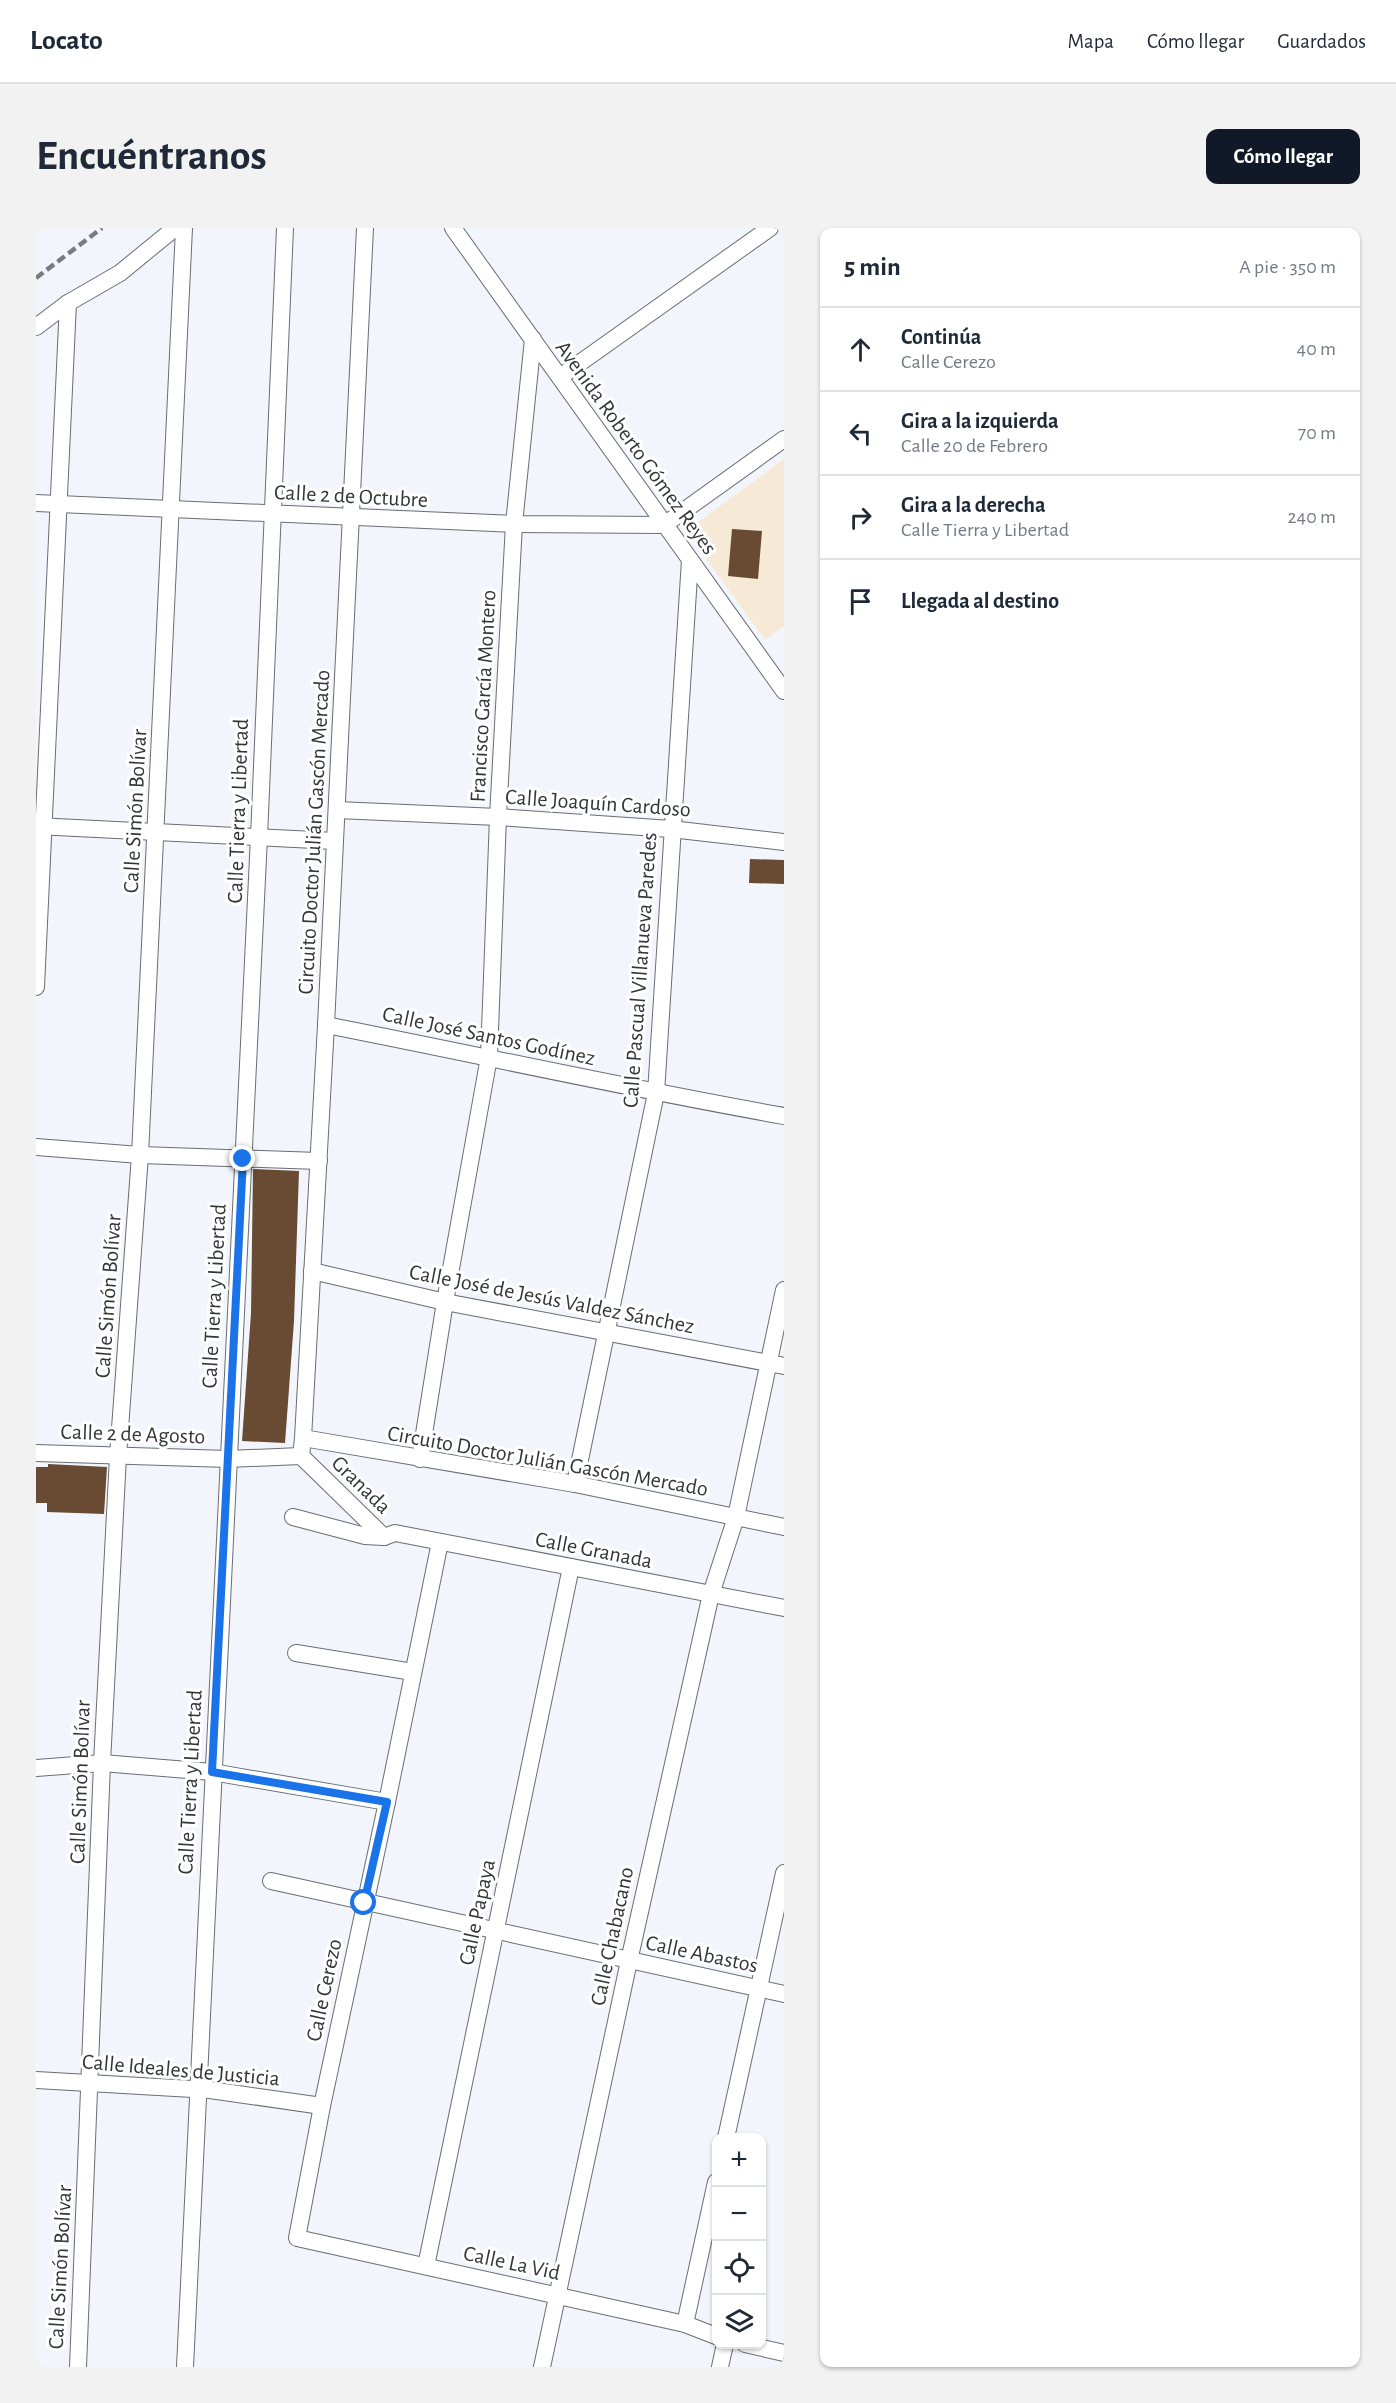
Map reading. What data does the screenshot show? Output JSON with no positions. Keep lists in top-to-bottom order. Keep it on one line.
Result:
{"streets":{"street":["Avenida Roberto Gómez Reyes","Calle 2 de Octubre","Francisco García Montero","Calle Joaquín Cardoso","Calle Simón Bolívar","Calle Tierra y Libertad","Circuito Doctor Julián Gascón Mercado","Calle Pascual Villanueva Paredes","Calle José Santos Godínez","Calle José de Jesús Valdez Sánchez","Calle 2 de Agosto","Granada","Calle Granada","Calle Papaya","Calle Chabacano","Calle Abastos","Calle Cerezo","Calle Ideales de Justicia","Calle La Vid"]},"crossings":[["Avenida Roberto Gómez Reyes","Calle 2 de Octubre"],["Avenida Roberto Gómez Reyes","Francisco García Montero"],["Avenida Roberto Gómez Reyes","Calle Pascual Villanueva Paredes"],["Calle 2 de Octubre","Francisco García Montero"],["Calle 2 de Octubre","Calle Simón Bolívar"],["Calle 2 de Octubre","Calle Tierra y Libertad"],["Calle 2 de Octubre","Circuito Doctor Julián Gascón Mercado"],["Francisco García Montero","Calle Joaquín Cardoso"],["Francisco García Montero","Circuito Doctor Julián Gascón Mercado"],["Francisco García Montero","Calle José Santos Godínez"],["Francisco García Montero","Calle José de Jesús Valdez Sánchez"],["Calle Joaquín Cardoso","Circuito Doctor Julián Gascón Mercado"],["Calle Joaquín Cardoso","Calle Pascual Villanueva Paredes"],["Calle Simón Bolívar","Calle 2 de Agosto"],["Calle Simón Bolívar","Calle Ideales de Justicia"],["Calle Tierra y Libertad","Calle 2 de Agosto"],["Calle Tierra y Libertad","Calle Ideales de Justicia"],["Circuito Doctor Julián Gascón Mercado","Calle Pascual Villanueva Paredes"],["Circuito Doctor Julián Gascón Mercado","Calle José Santos Godínez"],["Circuito Doctor Julián Gascón Mercado","Calle José de Jesús Valdez Sánchez"],["Circuito Doctor Julián Gascón Mercado","Calle 2 de Agosto"],["Circuito Doctor Julián Gascón Mercado","Granada"],["Circuito Doctor Julián Gascón Mercado","Calle Chabacano"],["Calle Pascual Villanueva Paredes","Calle José Santos Godínez"],["Calle Pascual Villanueva Paredes","Calle José de Jesús Valdez Sánchez"],["Calle José de Jesús Valdez Sánchez","Calle Chabacano"],["Calle 2 de Agosto","Granada"],["Granada","Calle Granada"],["Calle Granada","Calle Papaya"],["Calle Granada","Calle Chabacano"],["Calle Granada","Calle Cerezo"],["Calle Papaya","Calle Abastos"],["Calle Papaya","Calle La Vid"],["Calle Chabacano","Calle Abastos"],["Calle Chabacano","Calle La Vid"],["Calle Abastos","Calle Cerezo"],["Calle Cerezo","Calle Ideales de Justicia"],["Calle Cerezo","Calle La Vid"]],"page":{"header":"Locato","nav":["Mapa","Cómo llegar","Guardados"],"buttons":"Cómo llegar","title":"Encuéntranos","heading":["5 min","A pie · 350 m"],"list":[["Continúa","Calle Cerezo","40 m"],["Gira a la izquierda","Calle 20 de Febrero","70 m"],["Gira a la derecha","Calle Tierra y Libertad","240 m"],"Llegada al destino"],"map_buttons":["+","−"]}}
